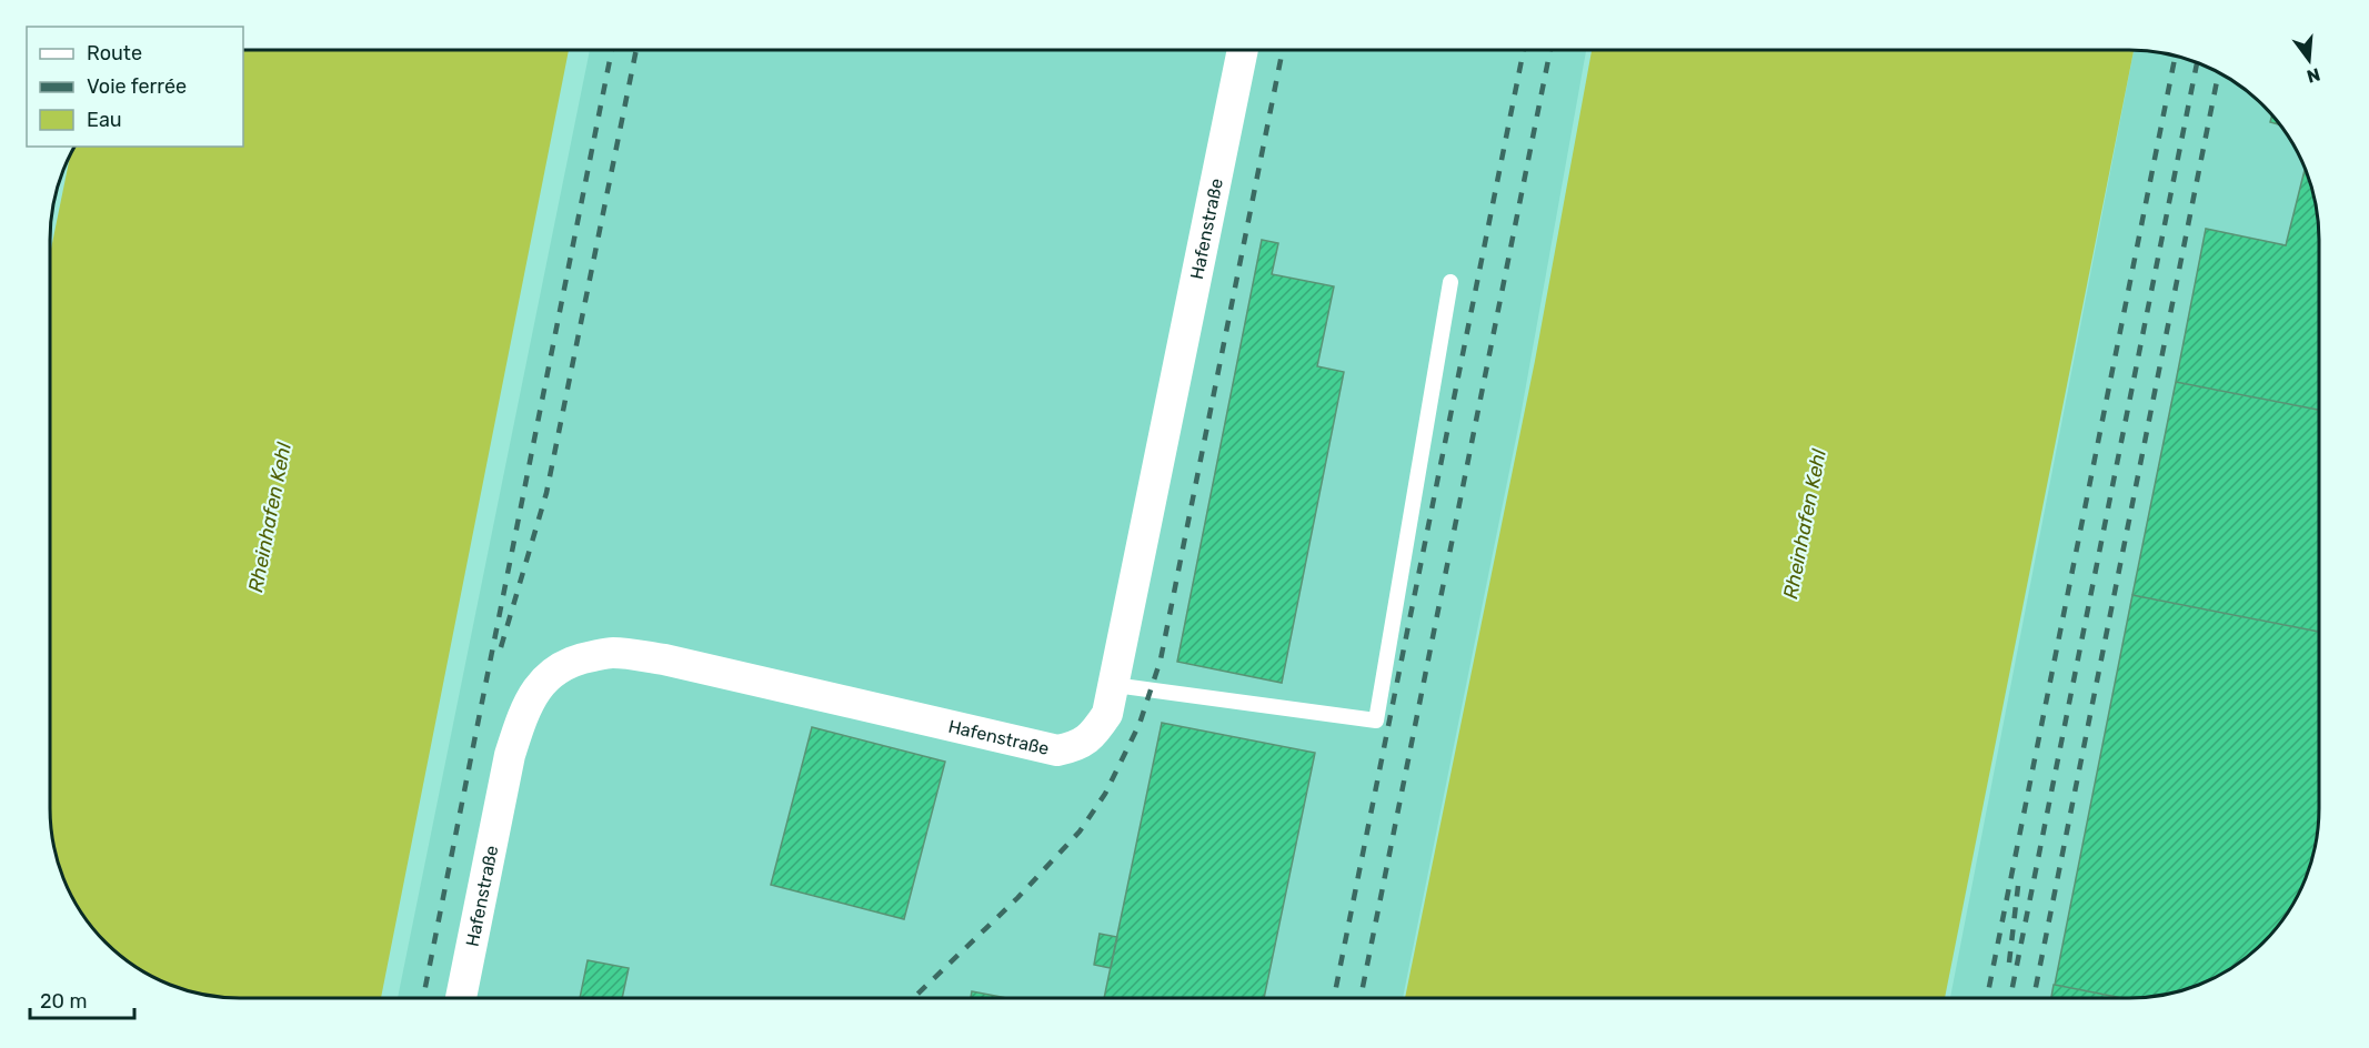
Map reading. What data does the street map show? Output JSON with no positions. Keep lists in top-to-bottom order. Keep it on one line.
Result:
{"streets":{"street":["Hafenstraße"]},"water":["Rheinhafen Kehl"],"legend":["Route","Voie ferrée","Eau"],"scale_bar":"20 m","north":"bottom"}
